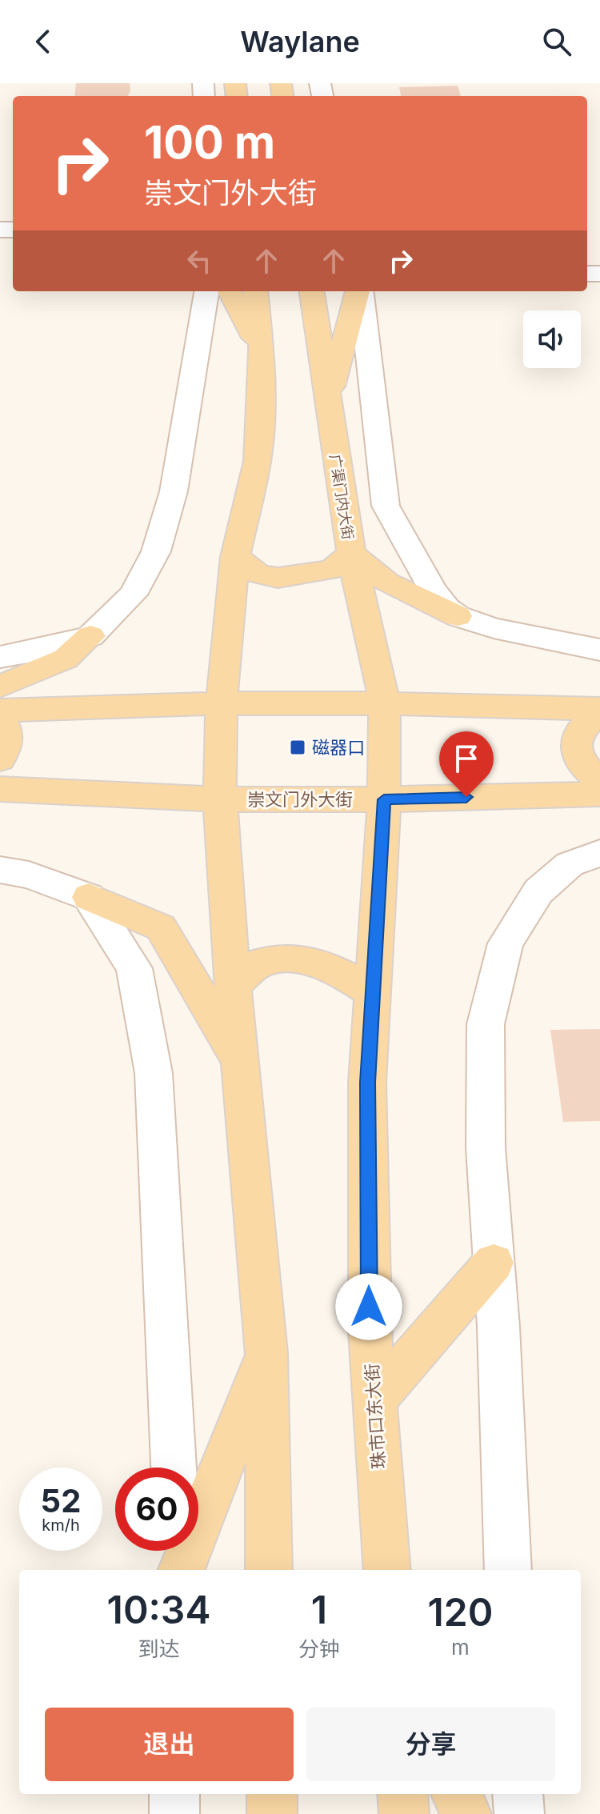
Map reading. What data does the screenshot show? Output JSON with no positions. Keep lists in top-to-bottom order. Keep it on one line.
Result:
{"streets":{"main road":["广渠门内大街","崇文门外大街","珠市口东大街"]},"crossings":[["广渠门内大街","崇文门外大街"],["广渠门内大街","珠市口东大街"],["崇文门外大街","珠市口东大街"]],"places":{"transit":["磁器口"]},"page":{"header":"Waylane","turn":["100 m","崇文门外大街"],"speed":"52 km/h","limit":"60","eta":["10:34","到达","1","分钟","120","m"],"buttons":["退出","分享"]}}
